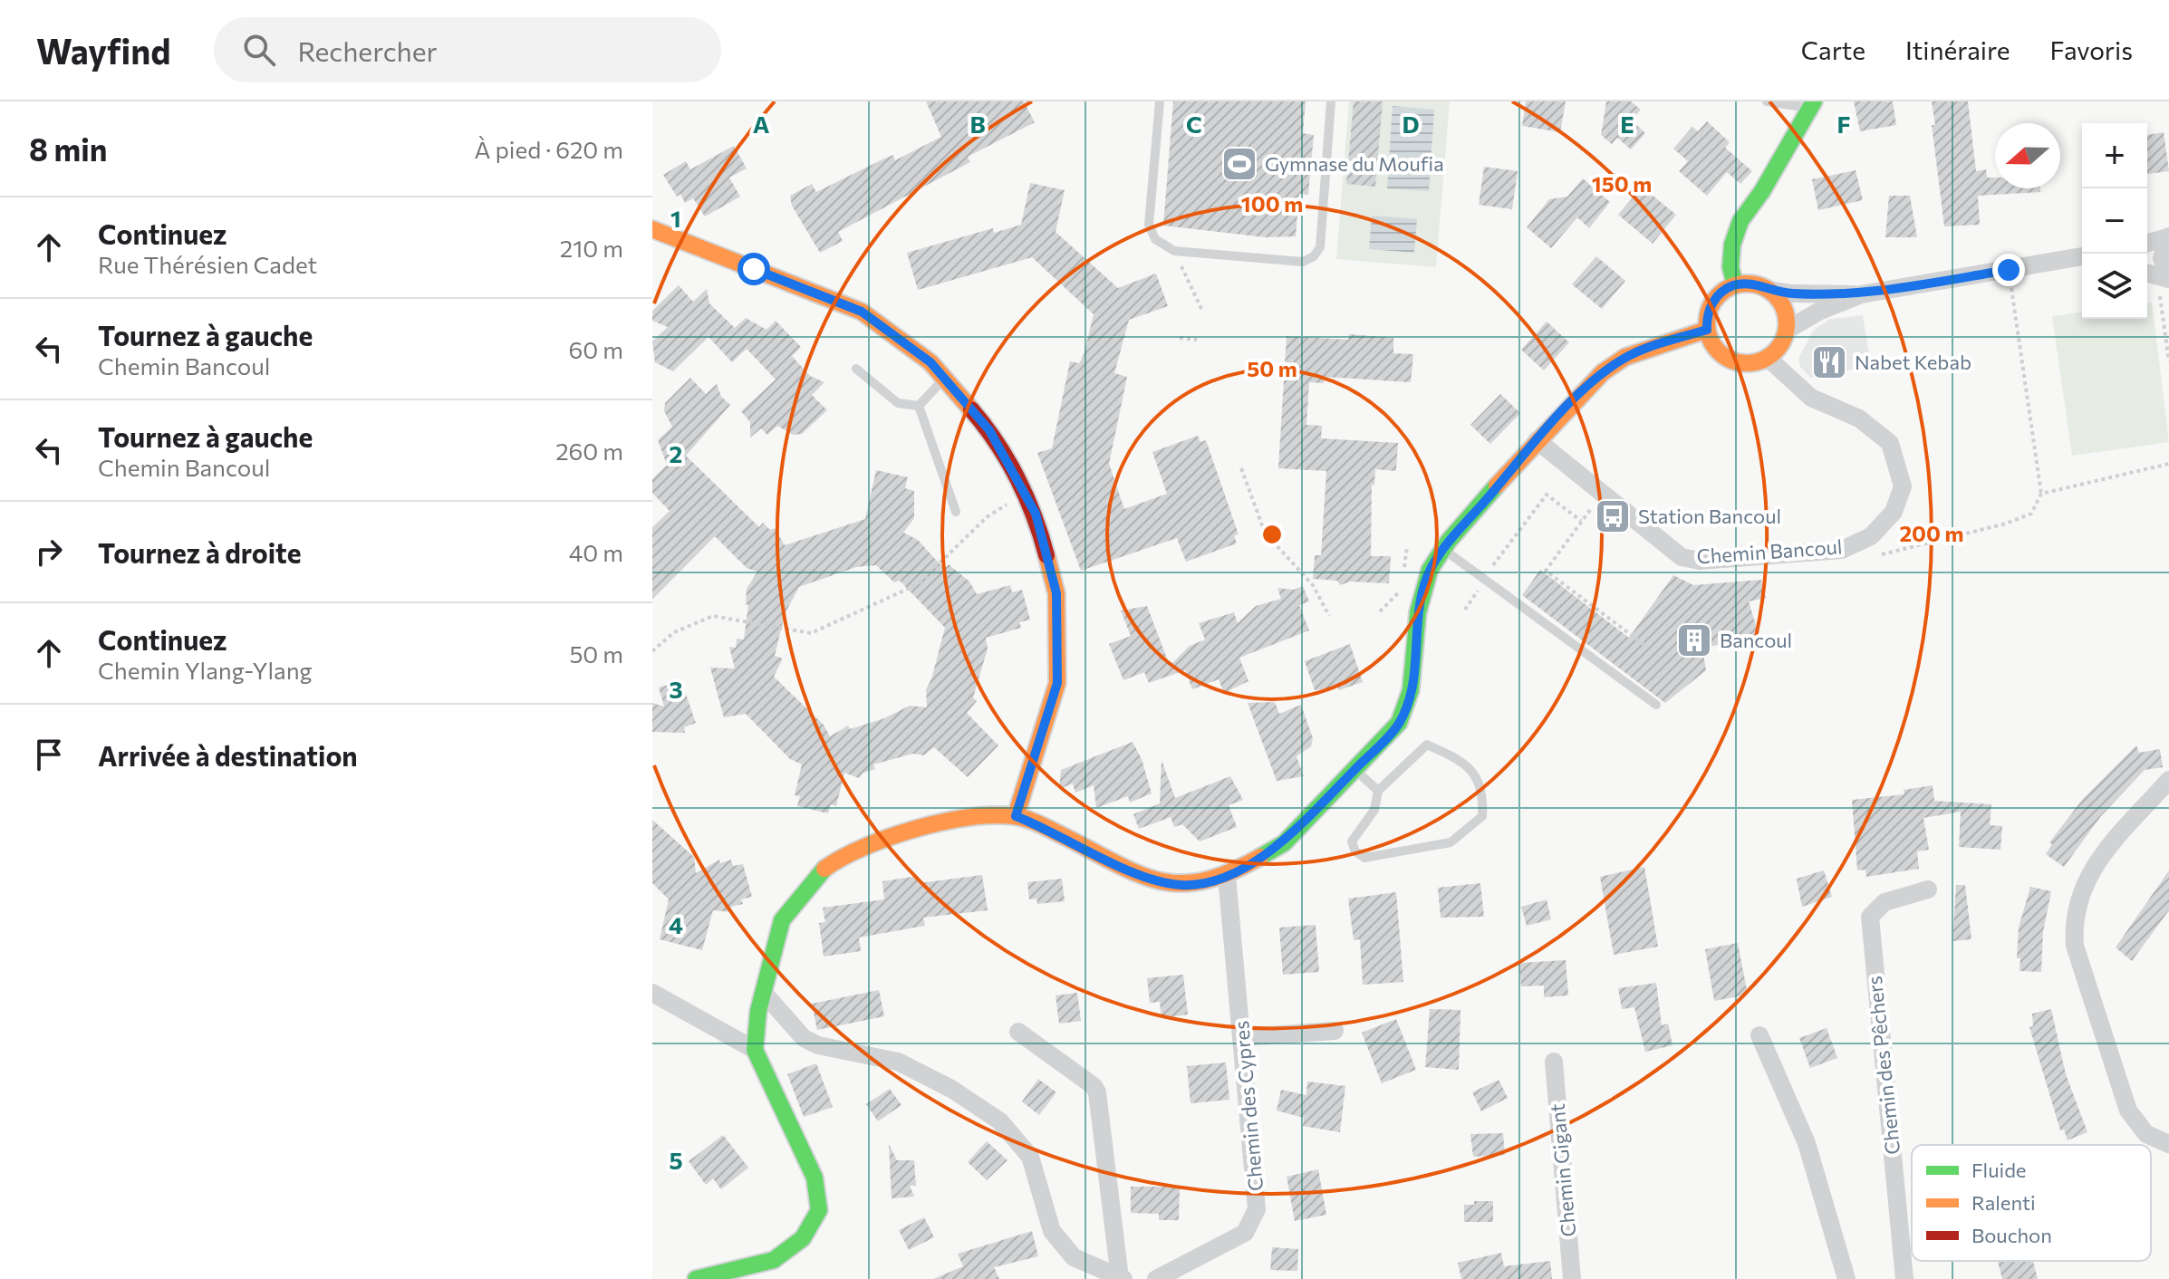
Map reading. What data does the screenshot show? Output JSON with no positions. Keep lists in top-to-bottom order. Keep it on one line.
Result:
{"streets":{"street":["Chemin Bancoul","Chemin des Pêchers","Chemin des Cypres","Chemin Gigant"]},"places":{"sports":["Gymnase du Moufia"],"restaurant":["Nabet Kebab"],"bus stop":["Station Bancoul"],"building":["Bancoul"]},"legend":["Fluide","Ralenti","Bouchon"],"north":"left","page":{"header":"Wayfind","search":"Rechercher","nav":["Carte","Itinéraire","Favoris"],"heading":["8 min","À pied · 620 m"],"map_buttons":["+","−"],"list":[["Continuez","Rue Thérésien Cadet","210 m"],["Tournez à gauche","Chemin Bancoul","60 m"],["Tournez à gauche","Chemin Bancoul","260 m"],["Tournez à droite","40 m"],["Continuez","Chemin Ylang-Ylang","50 m"],"Arrivée à destination"]},"grid":{"columns":["A","B","C","D","E","F"],"rows":["1","2","3","4","5"]},"rings":["150 m","100 m","50 m","200 m"]}
